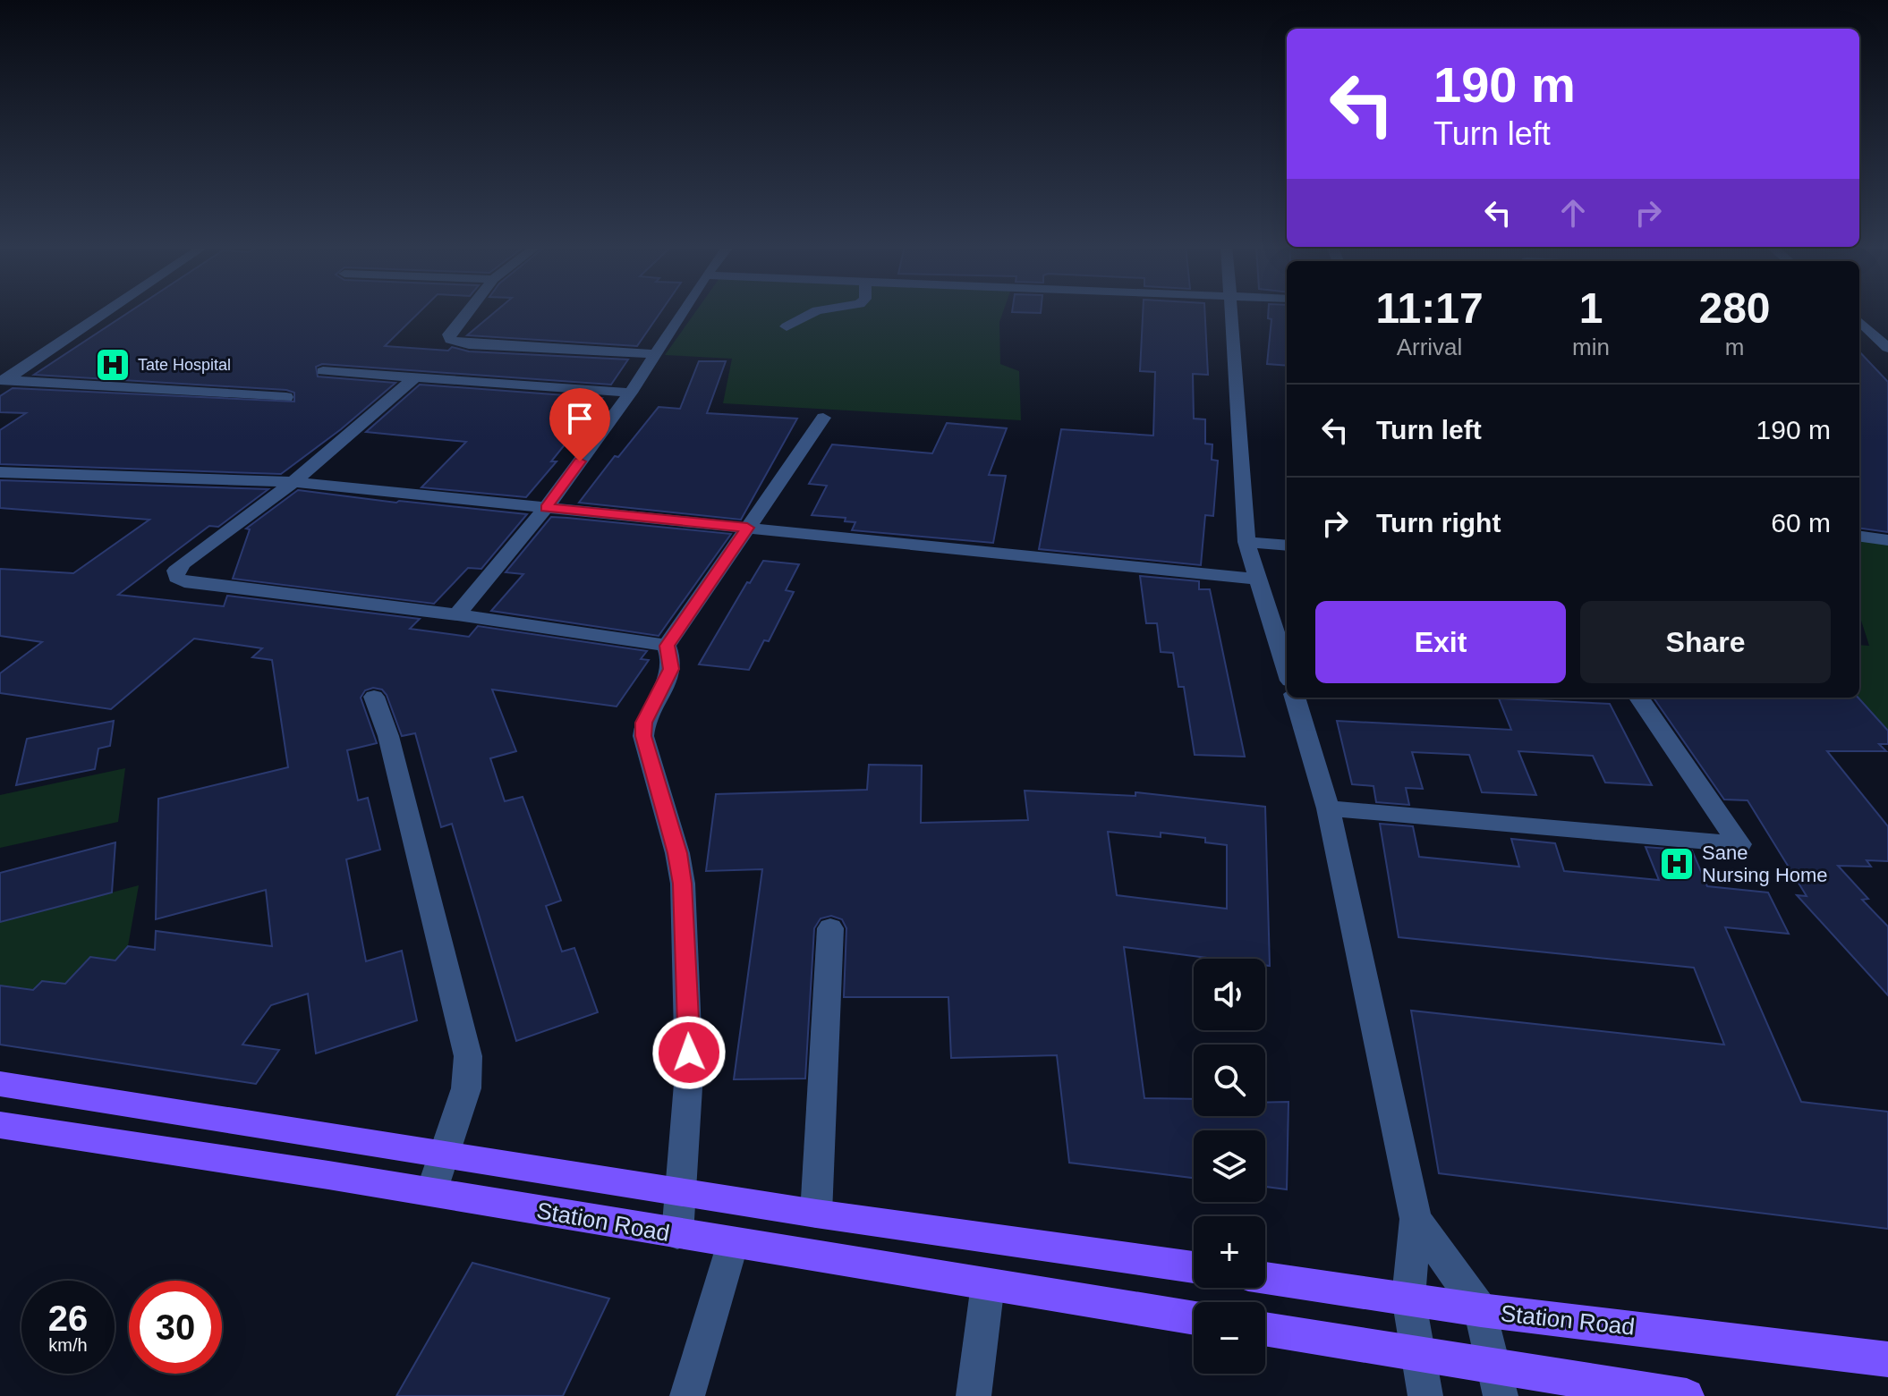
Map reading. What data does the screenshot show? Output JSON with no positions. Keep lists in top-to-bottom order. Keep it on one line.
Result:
{"streets":{"main road":["Station Road"]},"places":{"hospital":["Tate Hospital","Sane Nursing Home"]},"page":{"turn":["190 m","Turn left"],"eta":["11:17","Arrival","1","min","280","m"],"list":[{"name":"Turn left","value":"190 m"},{"name":"Turn right","value":"60 m"}],"buttons":["Exit","Share"],"map_buttons":["+","−"],"speed":"26 km/h","limit":"30"}}
